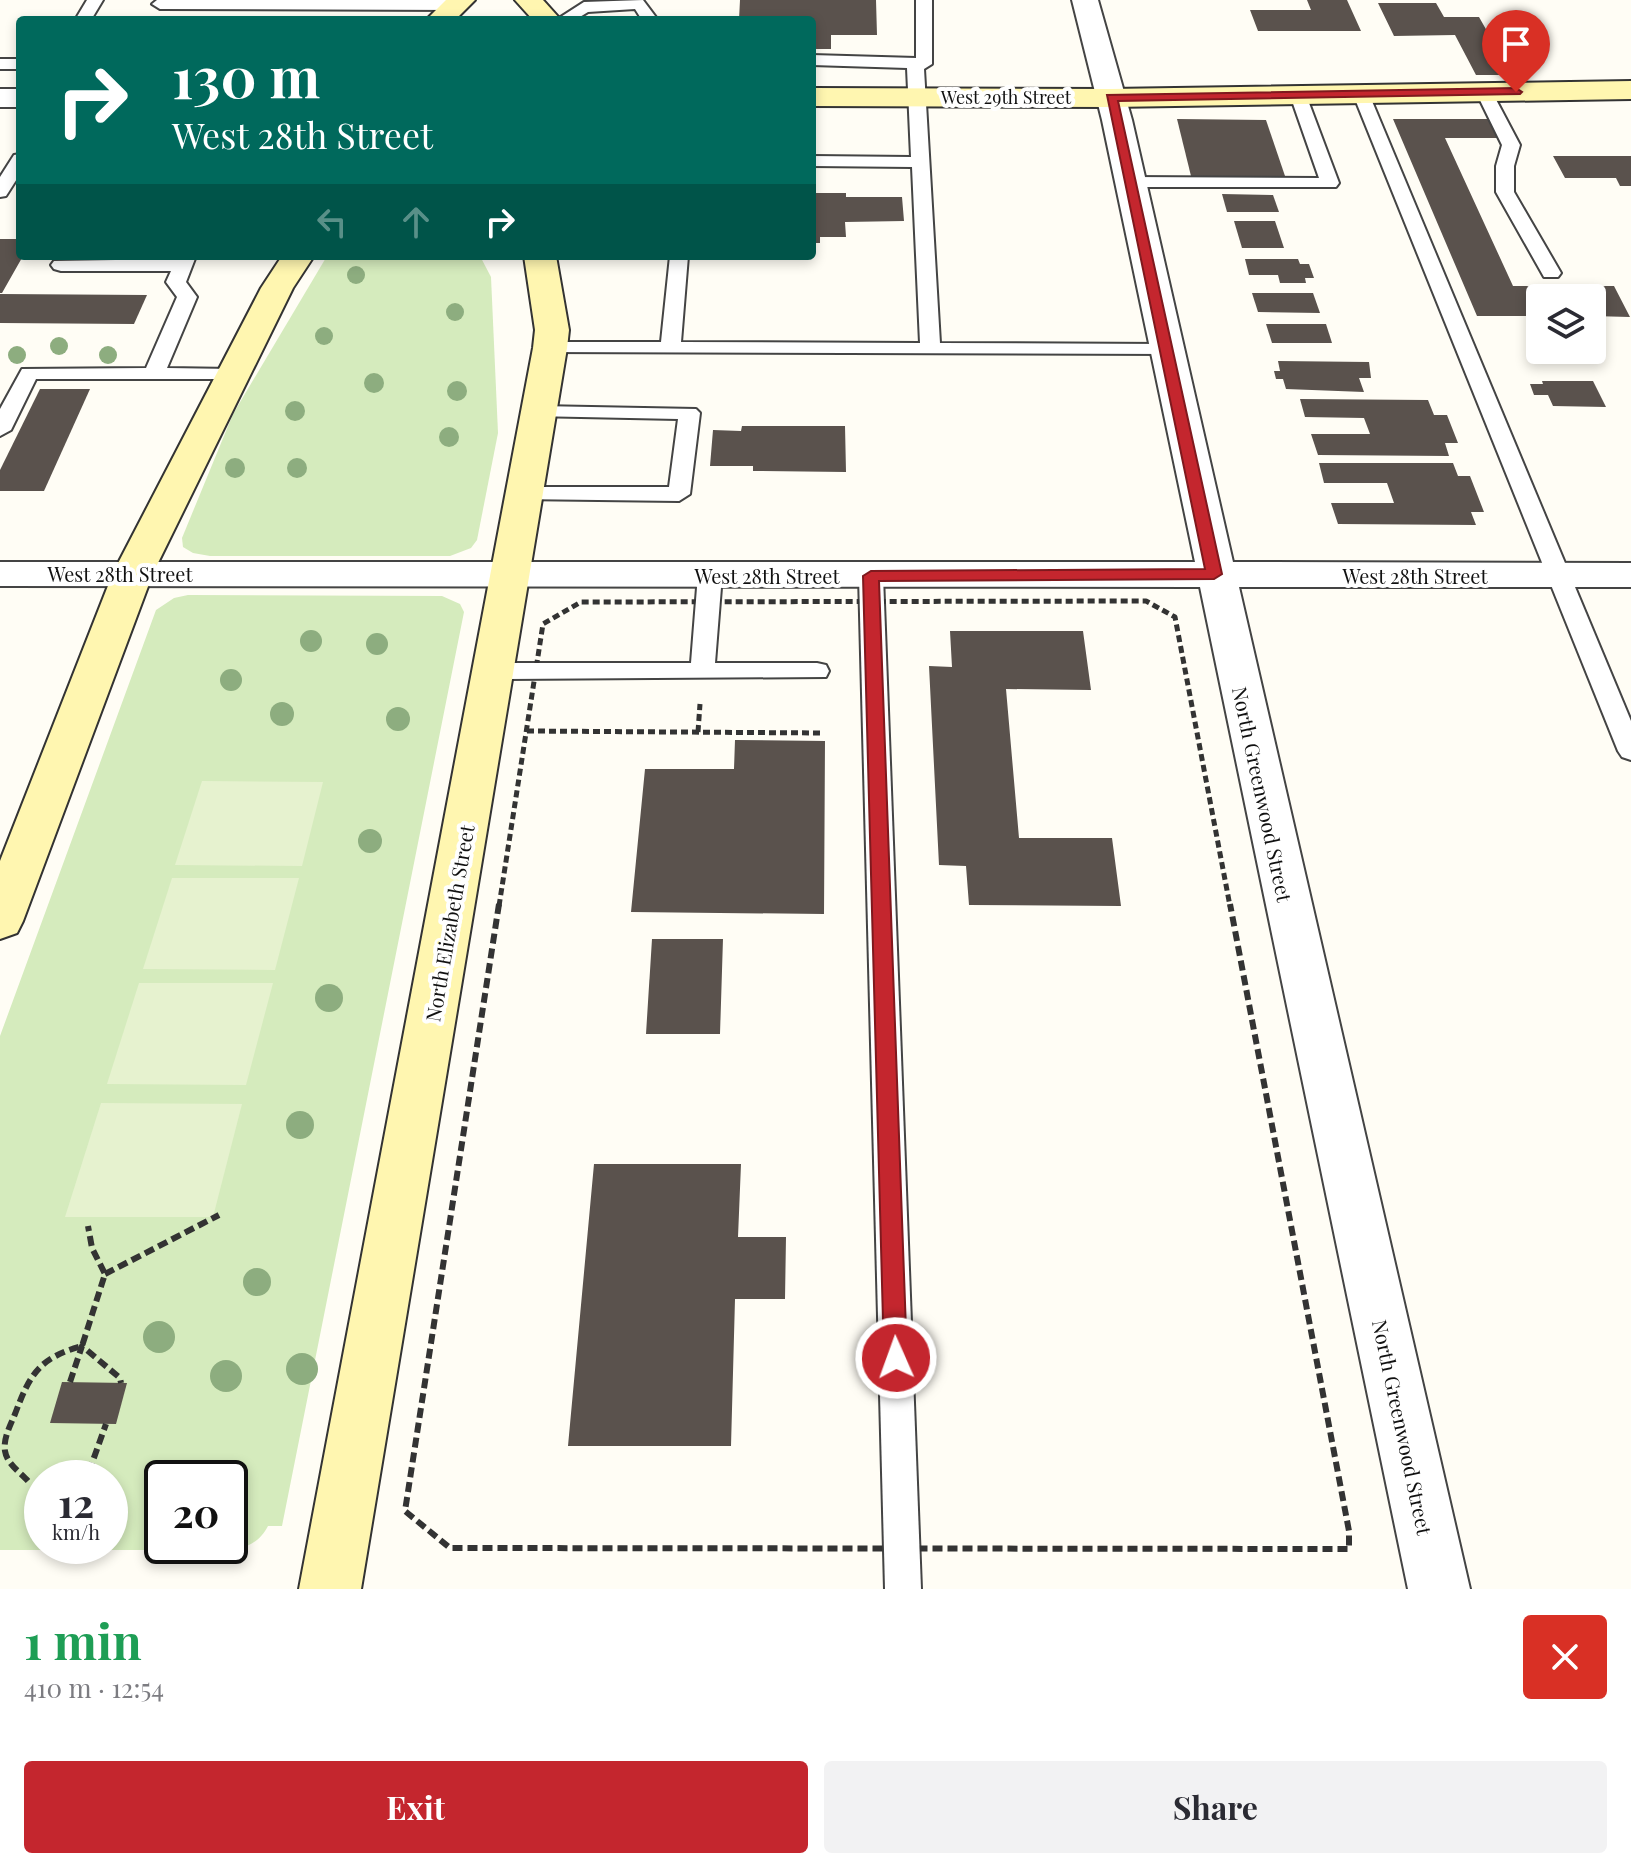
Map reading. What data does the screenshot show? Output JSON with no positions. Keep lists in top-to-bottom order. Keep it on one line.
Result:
{"streets":{"main road":["West 29th Street","North Elizabeth Street"],"street":["West 28th Street","North Greenwood Street"]},"crossings":[["West 29th Street","North Greenwood Street"],["West 28th Street","North Greenwood Street"],["West 28th Street","North Elizabeth Street"]],"page":{"turn":["130 m","West 28th Street"],"speed":"12 km/h","limit":"20","heading":["1 min","410 m · 12:54"],"buttons":["Exit","Share"]}}
